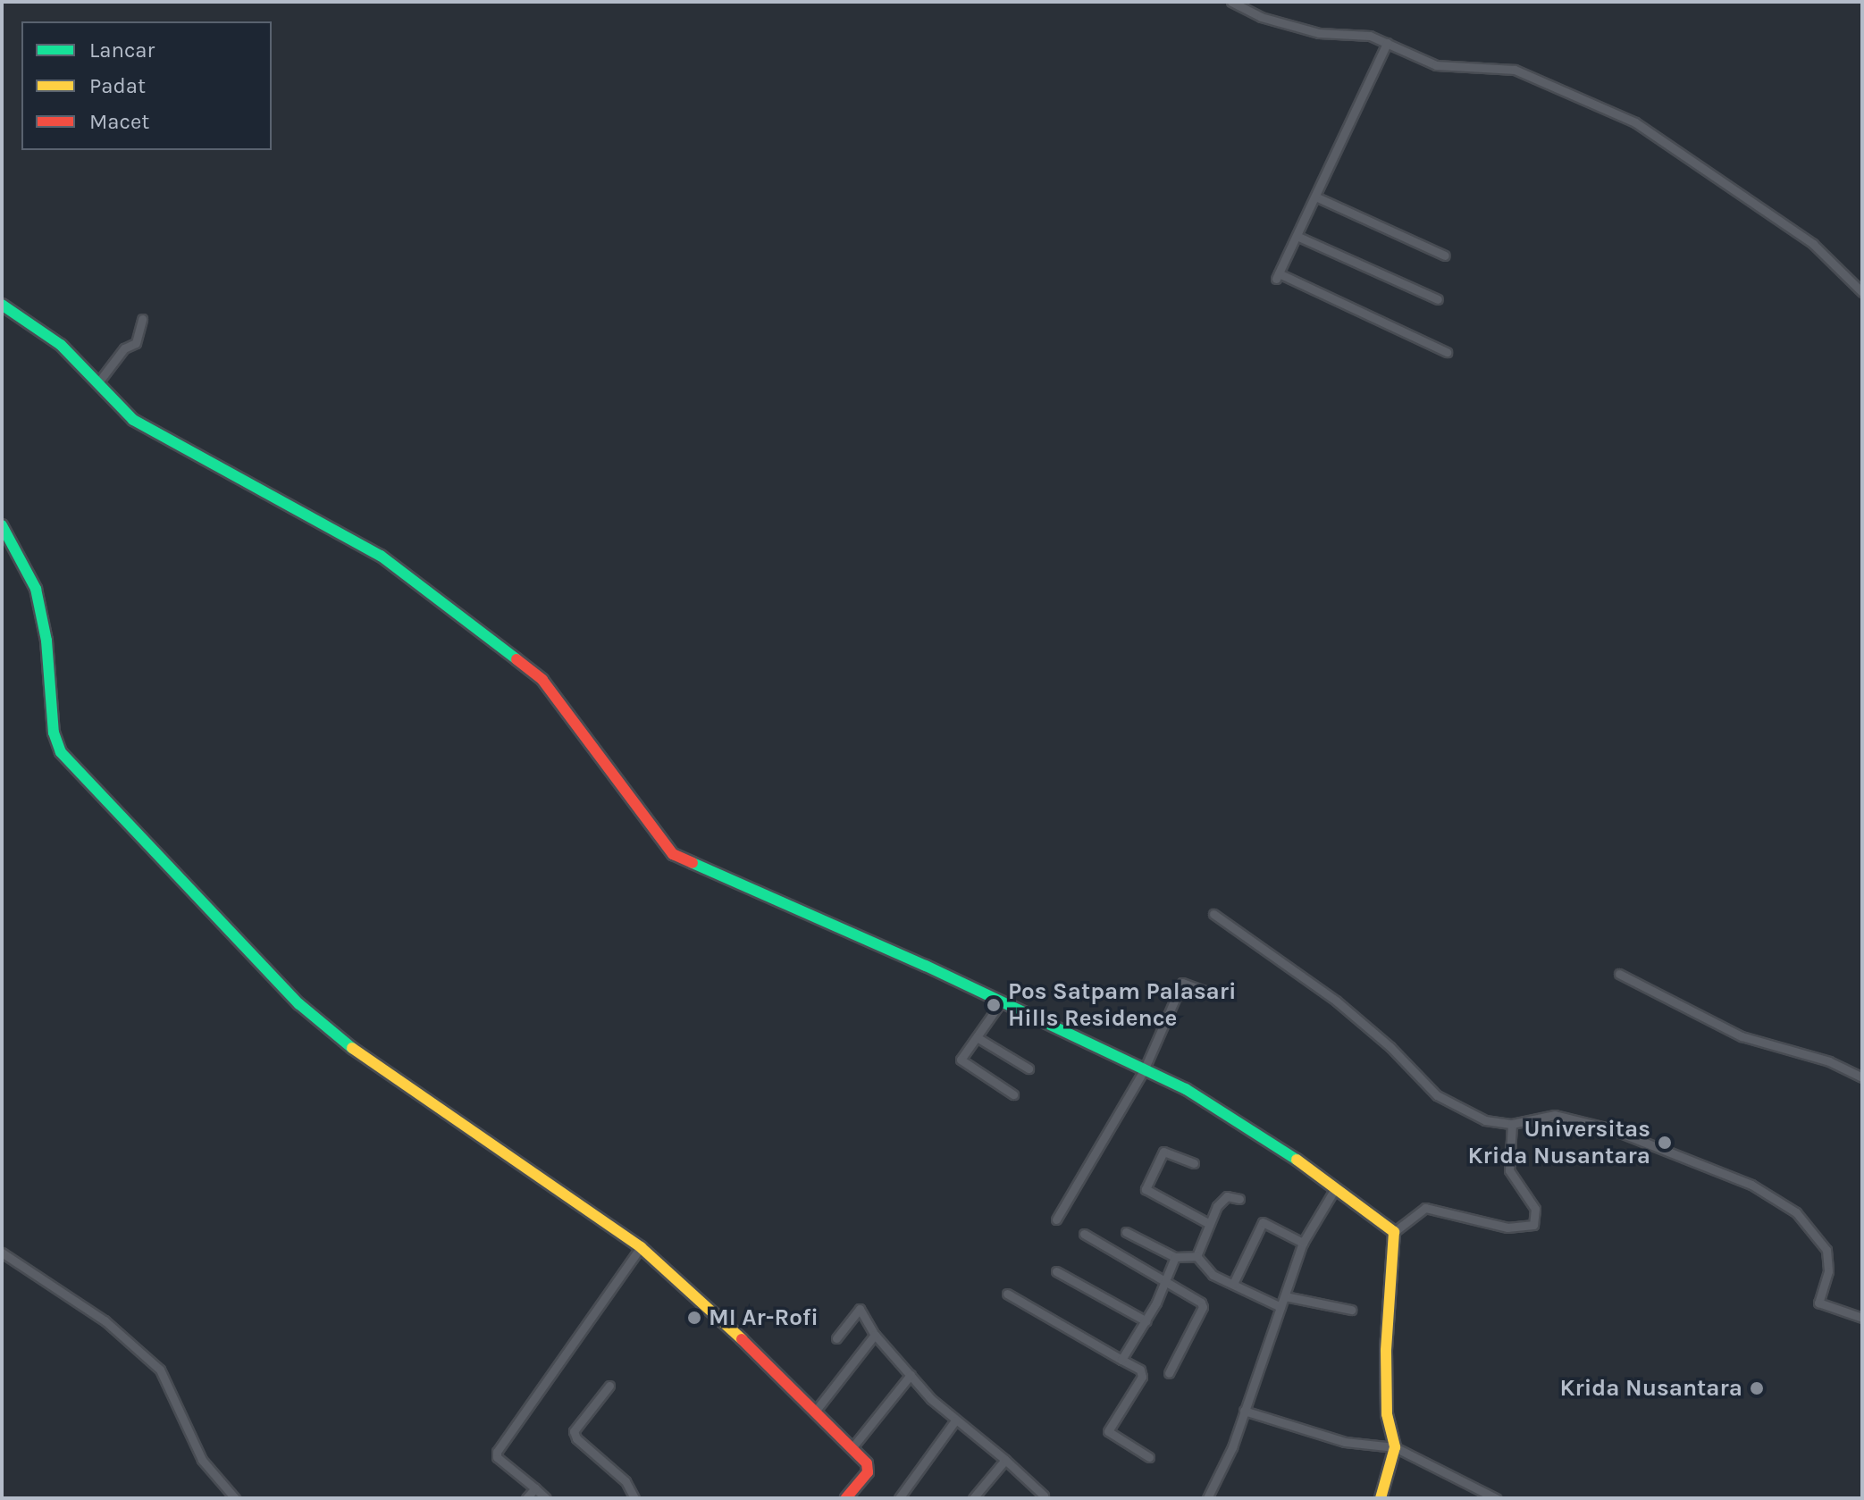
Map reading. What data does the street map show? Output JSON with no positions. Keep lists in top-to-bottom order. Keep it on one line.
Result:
{"places":["Pos Satpam Palasari Hills Residence","Universitas Krida Nusantara","MI Ar-Rofi","Krida Nusantara"],"legend":["Lancar","Padat","Macet"]}
